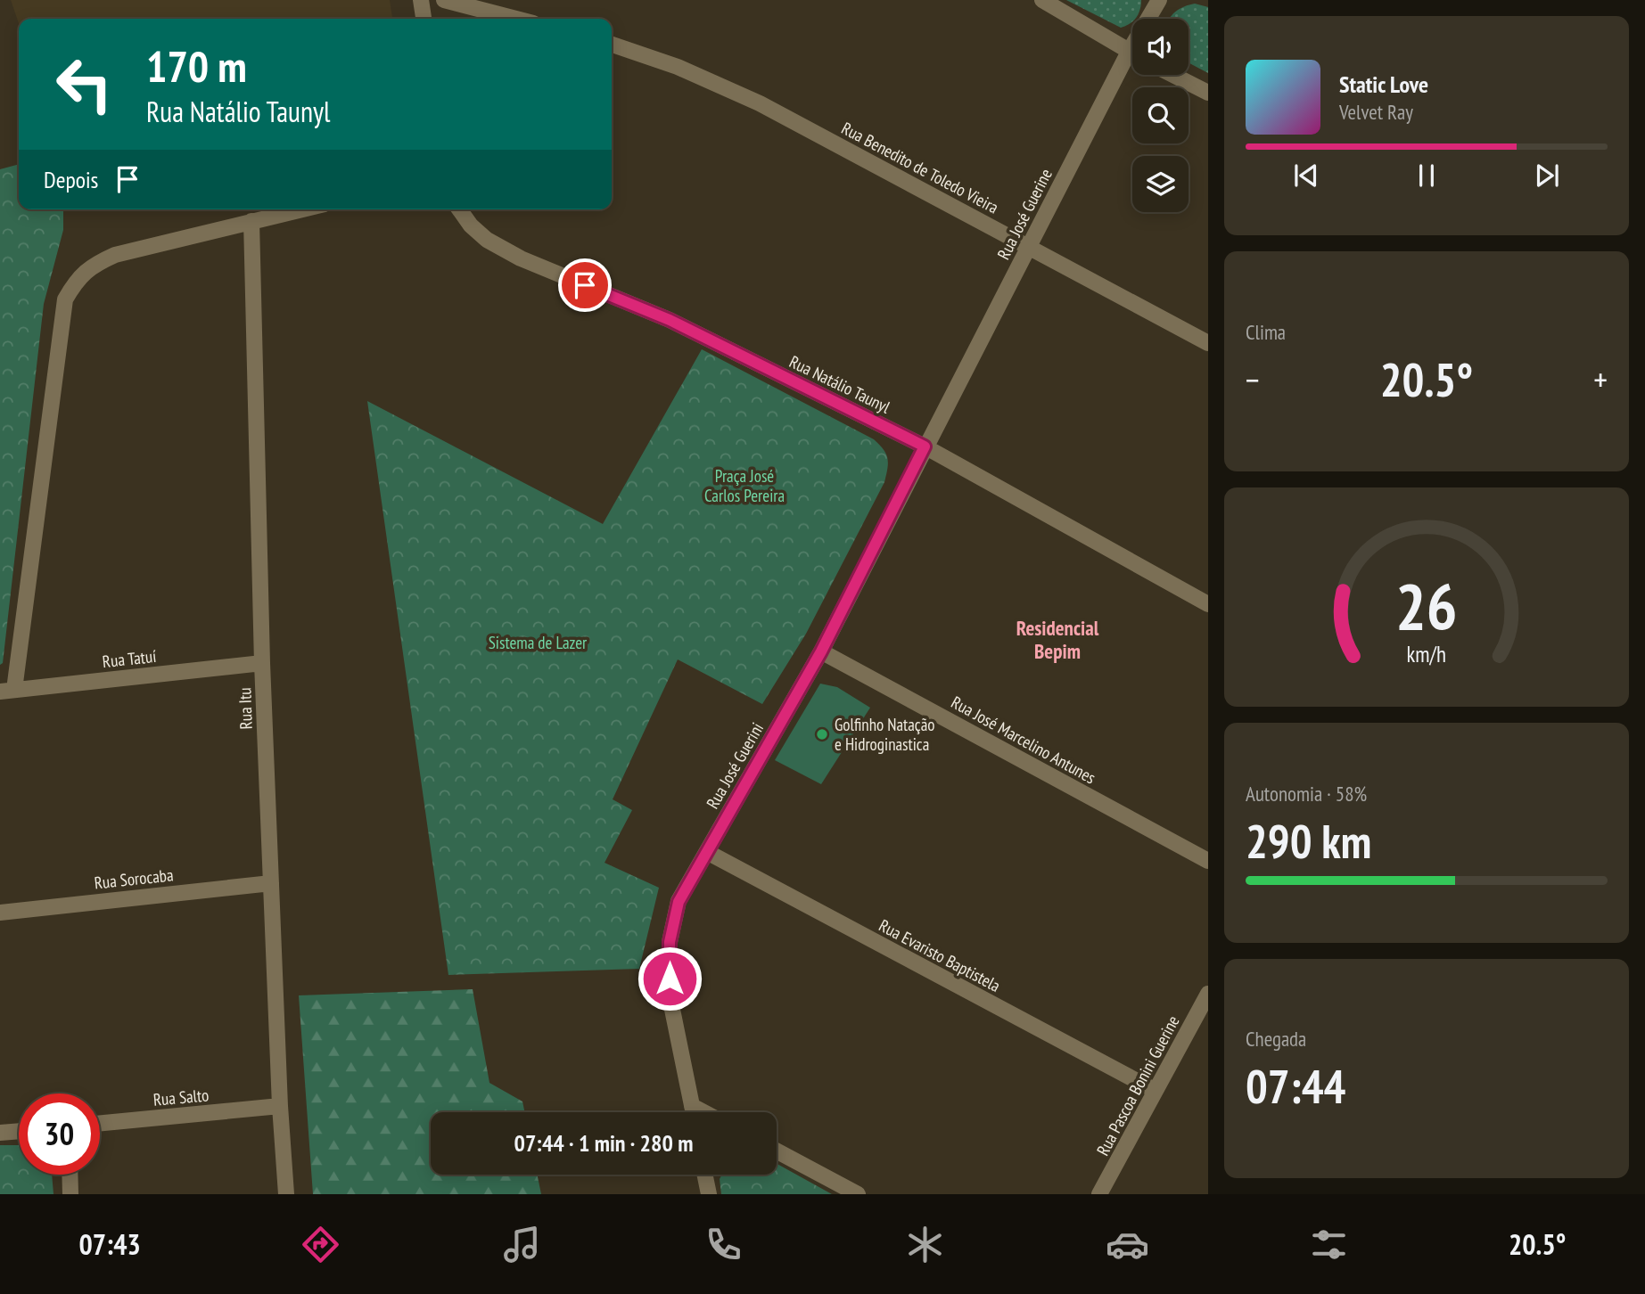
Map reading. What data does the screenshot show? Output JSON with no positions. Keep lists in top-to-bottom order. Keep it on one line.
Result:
{"streets":{"street":["Rua Benedito de Toledo Vieira","Rua José Guerine","Rua Natálio Taunyl","Rua Tatuí","Rua Itu","Rua José Marcelino Antunes","Rua José Guerini","Rua Sorocaba","Rua Evaristo Baptistela","Rua Pascoa Bonini Guerine","Rua Salto"]},"crossings":[["Rua Benedito de Toledo Vieira","Rua José Guerine"],["Rua José Guerine","Rua Natálio Taunyl"],["Rua José Guerine","Rua José Guerini"],["Rua Natálio Taunyl","Rua José Guerini"],["Rua Tatuí","Rua Itu"],["Rua Itu","Rua Sorocaba"],["Rua Itu","Rua Salto"],["Rua José Marcelino Antunes","Rua José Guerini"],["Rua José Guerini","Rua Evaristo Baptistela"],["Rua Evaristo Baptistela","Rua Pascoa Bonini Guerine"]],"districts":["Residencial Bepim"],"parks":["Praça José Carlos Pereira","Sistema de Lazer"],"places":["Golfinho Natação e Hidroginastica"],"page":{"turn":["170 m","Rua Natálio Taunyl"],"song":["Static Love","Velvet Ray"],"then":"Depois","tile":["Clima",["Autonomia · 58%","290 km"],["Chegada","07:44"]],"heat":["−","20.5°","+"],"limit":"30","trip":"07:44 · 1 min · 280 m","tabs":["07:43","20.5°"],"gauge":["26","km/h"]}}
